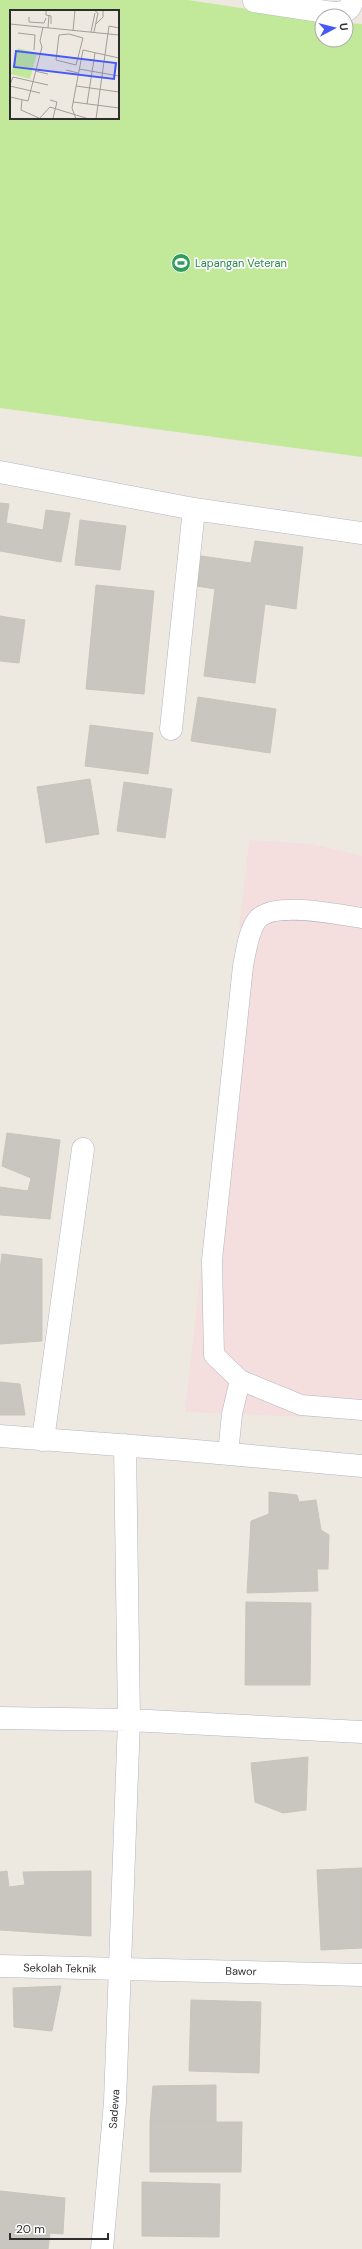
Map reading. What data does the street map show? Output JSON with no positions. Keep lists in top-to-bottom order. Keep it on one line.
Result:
{"streets":{"street":["Sekolah Teknik","Bawor","Sadewa"]},"crossings":[["Sekolah Teknik","Bawor"],["Sekolah Teknik","Sadewa"],["Bawor","Sadewa"]],"places":{"sports":["Lapangan Veteran"]},"scale_bar":"20 m","north":"right"}
